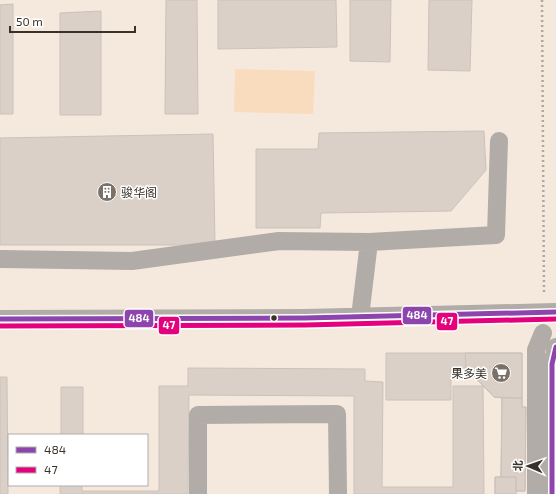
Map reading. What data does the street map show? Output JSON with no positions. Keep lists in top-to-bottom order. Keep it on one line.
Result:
{"places":{"building":["骏华阁"],"supermarket":["果多美"]},"lines":["transit line 484","transit line 47"],"legend":["484","47"],"scale_bar":"50 m","north":"left"}
